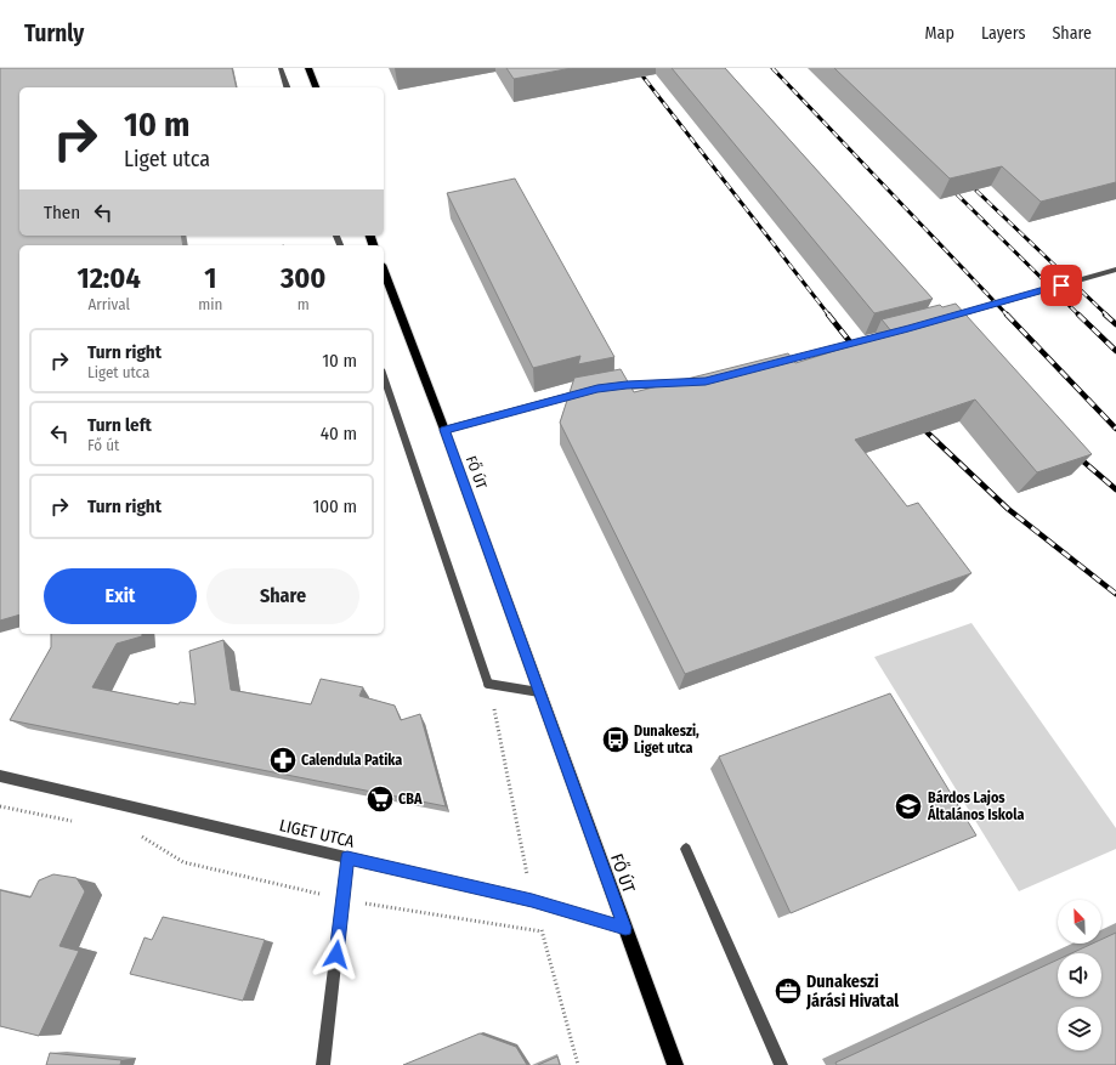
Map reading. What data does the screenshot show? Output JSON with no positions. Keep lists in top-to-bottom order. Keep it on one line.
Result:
{"streets":{"main road":["FŐ ÚT"],"street":["LIGET UTCA"]},"crossings":[["FŐ ÚT","LIGET UTCA"]],"places":{"bus stop":["Dunakeszi, Liget utca"],"pharmacy":["Calendula Patika"],"supermarket":["CBA"],"school or university":["Bárdos Lajos Általános Iskola"],"office":["Dunakeszi Járási Hivatal"]},"north":"top left","page":{"header":"Turnly","nav":["Map","Layers","Share"],"turn":["10 m","Liget utca"],"then":"Then","eta":["12:04","Arrival","1","min","300","m"],"list":[{"name":"Turn right","note":"Liget utca","value":"10 m"},{"name":"Turn left","note":"Fő út","value":"40 m"},{"name":"Turn right","value":"100 m"}],"buttons":["Exit","Share"]}}
